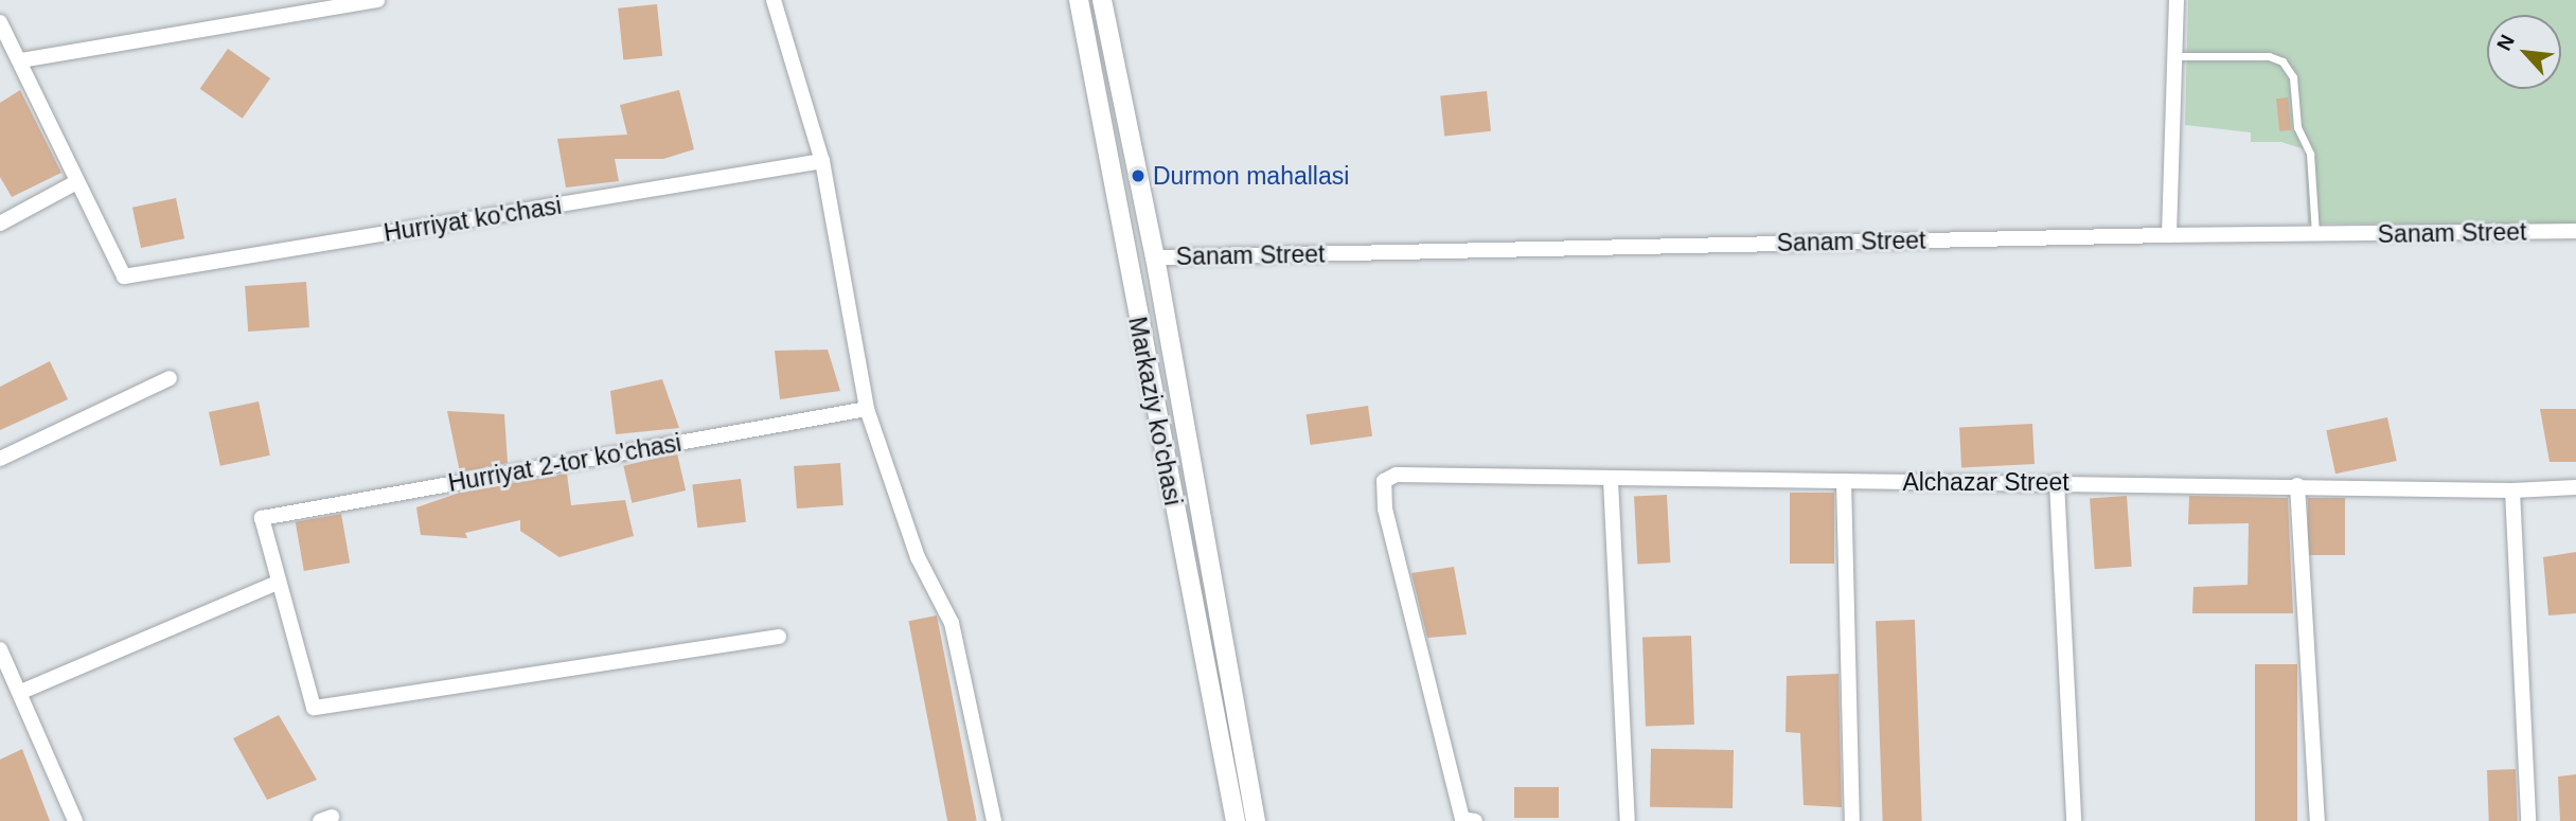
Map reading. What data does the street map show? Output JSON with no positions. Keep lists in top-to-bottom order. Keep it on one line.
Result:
{"streets":{"street":["Hurriyat ko'chasi","Sanam Street","Markaziy ko'chasi","Hurriyat 2-tor ko'chasi","Alchazar Street"]},"crossings":[["Sanam Street","Markaziy ko'chasi"]],"places":["Durmon mahallasi"],"north":"top left"}
